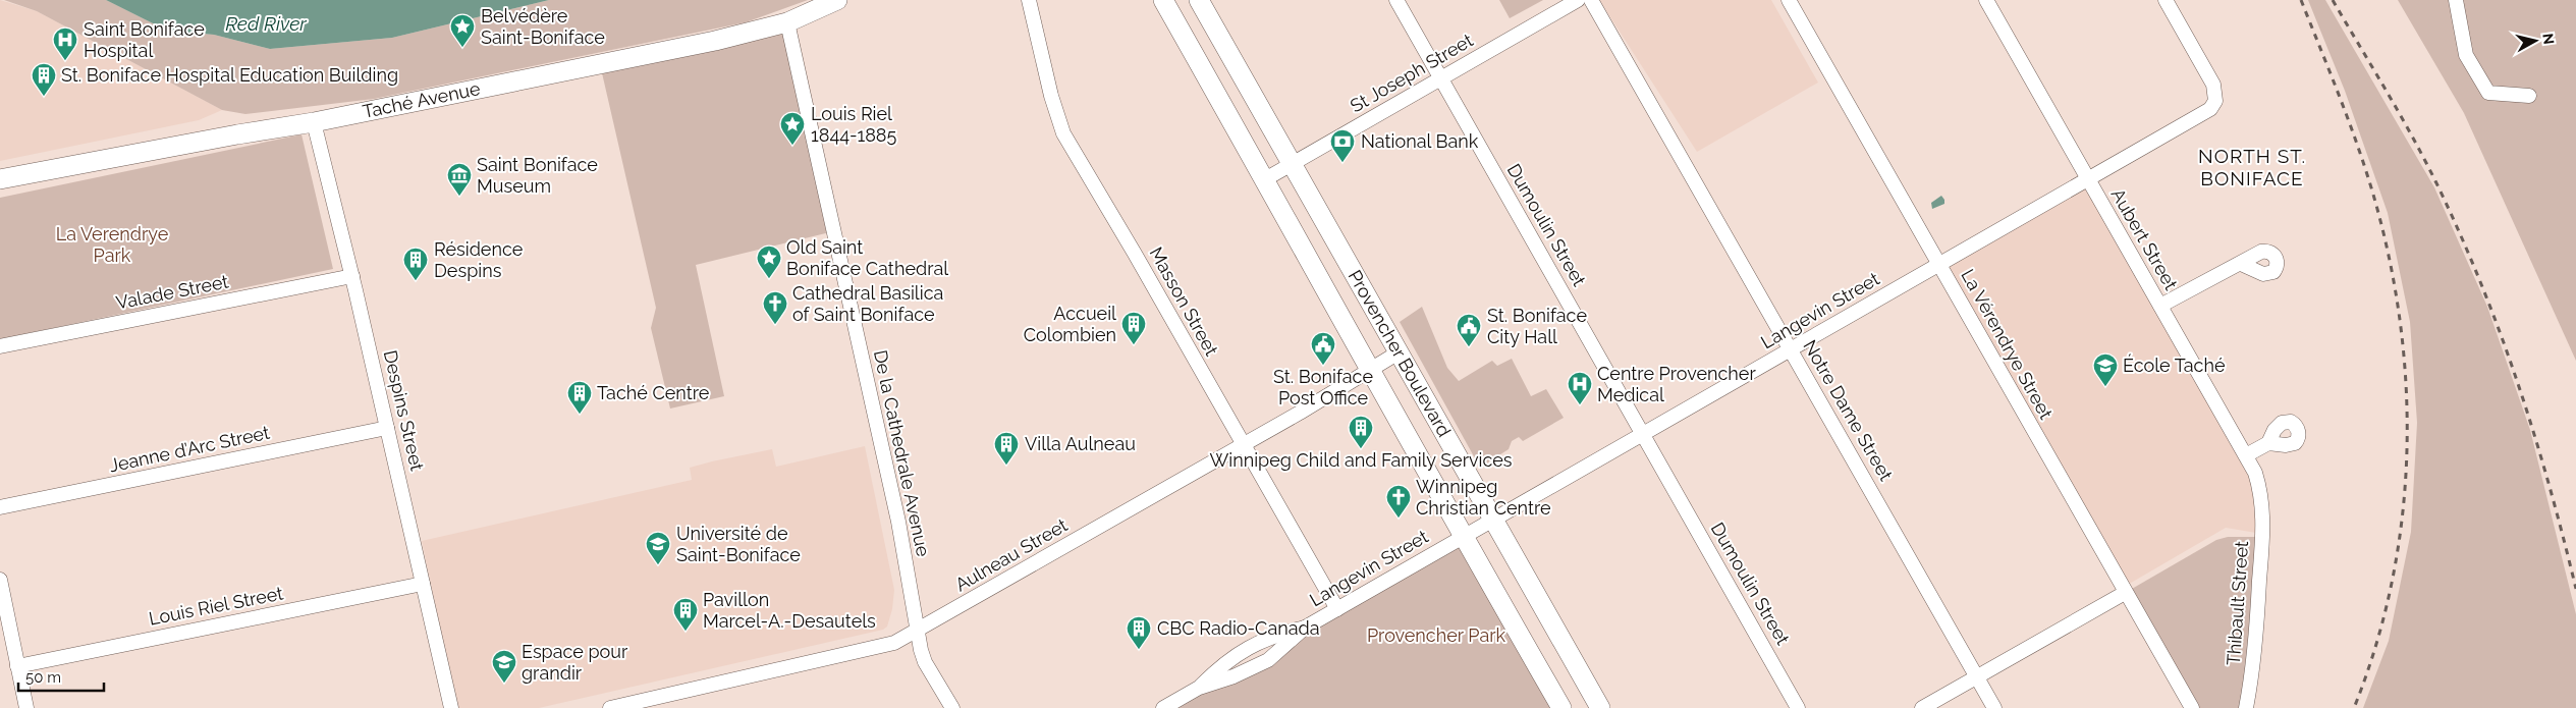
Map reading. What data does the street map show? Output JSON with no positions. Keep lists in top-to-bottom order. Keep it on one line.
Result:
{"streets":{"main road":["Taché Avenue","Provencher Boulevard"],"street":["St Joseph Street","Dumoulin Street","Aubert Street","Valade Street","Masson Street","Langevin Street","La Vérendrye Street","Despins Street","Notre Dame Street","Jeanne d’Arc Street","De la Cathedrale Avenue","Aulneau Street","Thibault Street","Louis Riel Street"]},"crossings":[["St Joseph Street","Dumoulin Street"],["St Joseph Street","Provencher Boulevard"],["Taché Avenue","Despins Street"],["Taché Avenue","De la Cathedrale Avenue"],["Dumoulin Street","Langevin Street"],["Aubert Street","Langevin Street"],["Aubert Street","Thibault Street"],["Valade Street","Despins Street"],["Masson Street","Langevin Street"],["Masson Street","Aulneau Street"],["Langevin Street","La Vérendrye Street"],["Langevin Street","Provencher Boulevard"],["Langevin Street","Notre Dame Street"],["Provencher Boulevard","Aulneau Street"],["Despins Street","Jeanne d’Arc Street"],["Despins Street","Louis Riel Street"],["De la Cathedrale Avenue","Aulneau Street"]],"districts":["NORTH ST. BONIFACE"],"water":["Red River"],"parks":["La Verendrye Park","Provencher Park"],"places":{"place":["Belvédère Saint-Boniface","Louis Riel 1844-1885","Old Saint Boniface Cathedral"],"hospital":["Saint Boniface Hospital","Centre Provencher Medical"],"building":["St. Boniface Hospital Education Building","Résidence Despins","Accueil Colombien","Taché Centre","Winnipeg Child and Family Services","Villa Aulneau","Pavillon Marcel-A.-Desautels","CBC Radio-Canada"],"bank":["National Bank"],"museum":["Saint Boniface Museum"],"church":["Cathedral Basilica of Saint Boniface","Winnipeg Christian Centre"],"public building":["St. Boniface City Hall","St. Boniface Post Office"],"school or university":["École Taché","Université de Saint-Boniface","Espace pour grandir"]},"scale_bar":"50 m","north":"right"}
